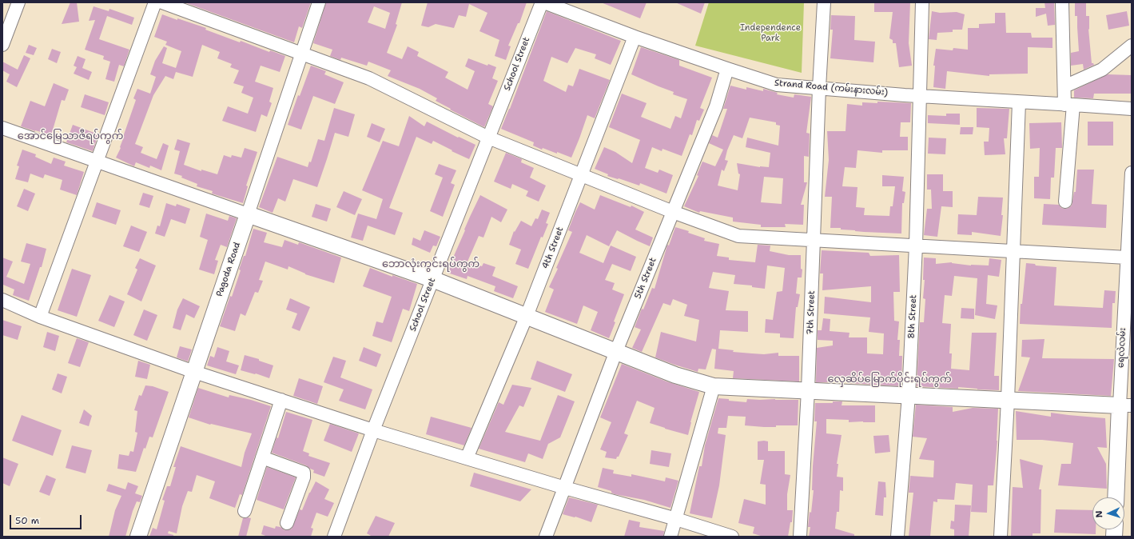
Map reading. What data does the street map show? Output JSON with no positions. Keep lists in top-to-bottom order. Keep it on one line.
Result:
{"streets":{"main road":["Pagoda Road","ရေလဲလမ်း"],"street":["School Street","Strand Road (ကမ်းနားလမ်း)","4th Street","5th Street","7th Street","8th Street"]},"crossings":[["Strand Road (ကမ်းနားလမ်း)","4th Street"],["Strand Road (ကမ်းနားလမ်း)","5th Street"],["Strand Road (ကမ်းနားလမ်း)","7th Street"],["Strand Road (ကမ်းနားလမ်း)","8th Street"]],"districts":["အောင်မြေသာဇီရပ်ကွက်","ဘောလုံးကွင်းရပ်ကွက်","လှေဆိပ်မြောက်ပိုင်းရပ်ကွက်"],"parks":["Independence Park"],"scale_bar":"50 m","north":"left"}
